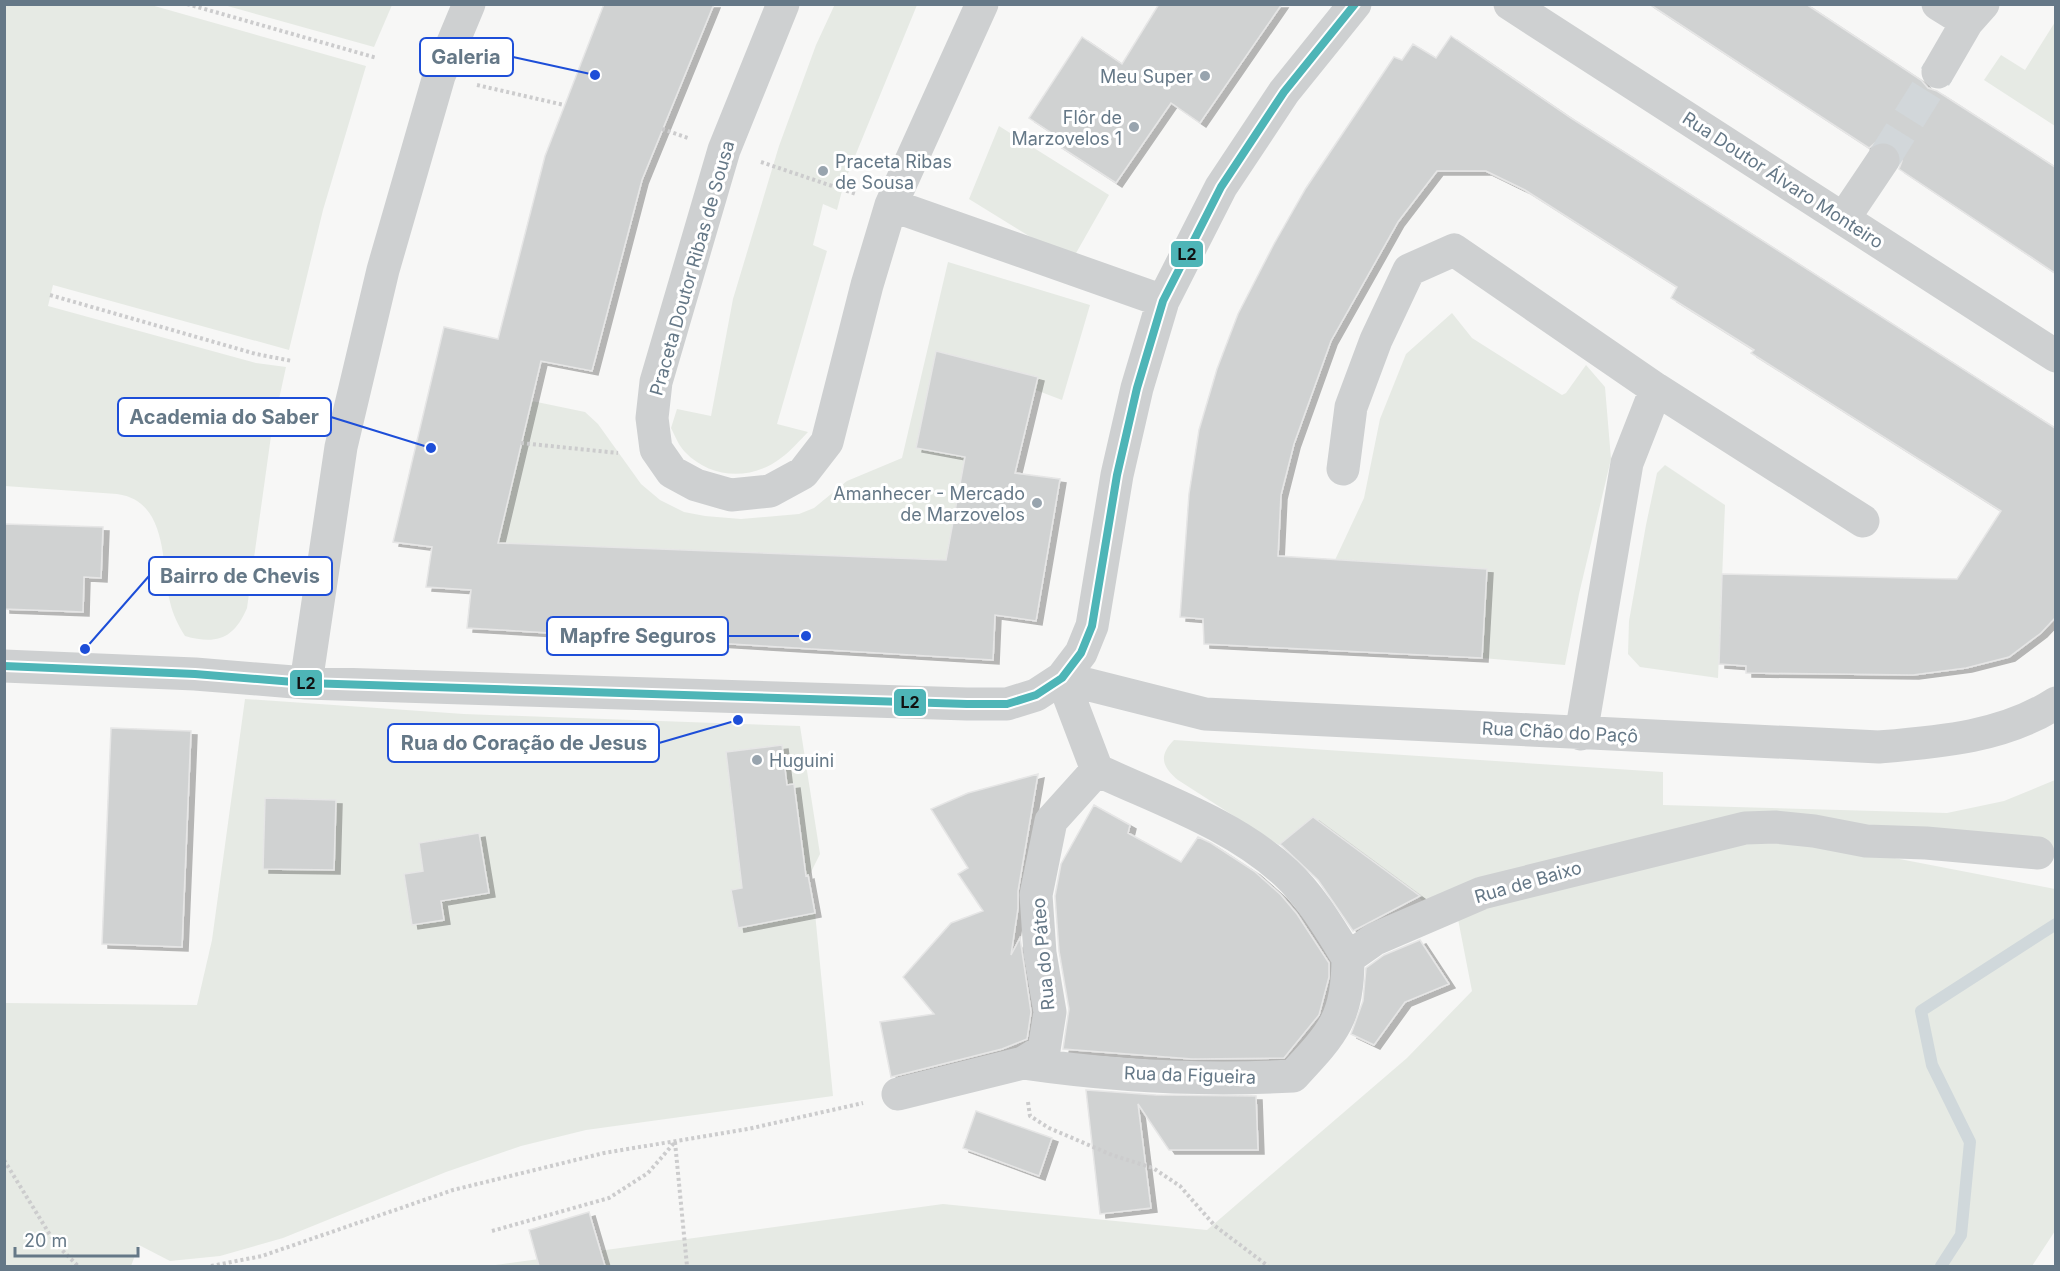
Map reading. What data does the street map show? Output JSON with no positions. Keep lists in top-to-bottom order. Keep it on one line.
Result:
{"streets":{"street":["Rua Doutor Álvaro Monteiro","Praceta Doutor Ribas de Sousa","Rua Chão do Paçô","Rua de Baixo","Rua do Páteo","Rua da Figueira"]},"crossings":[["Rua de Baixo","Rua da Figueira"],["Rua do Páteo","Rua da Figueira"]],"places":["Galeria","Meu Super","Flôr de Marzovelos 1","Praceta Ribas de Sousa","Academia do Saber","Amanhecer - Mercado de Marzovelos","Mapfre Seguros","Bairro de Chevis","Rua do Coração de Jesus","Huguini"],"lines":["transit line L2"],"scale_bar":"20 m"}
